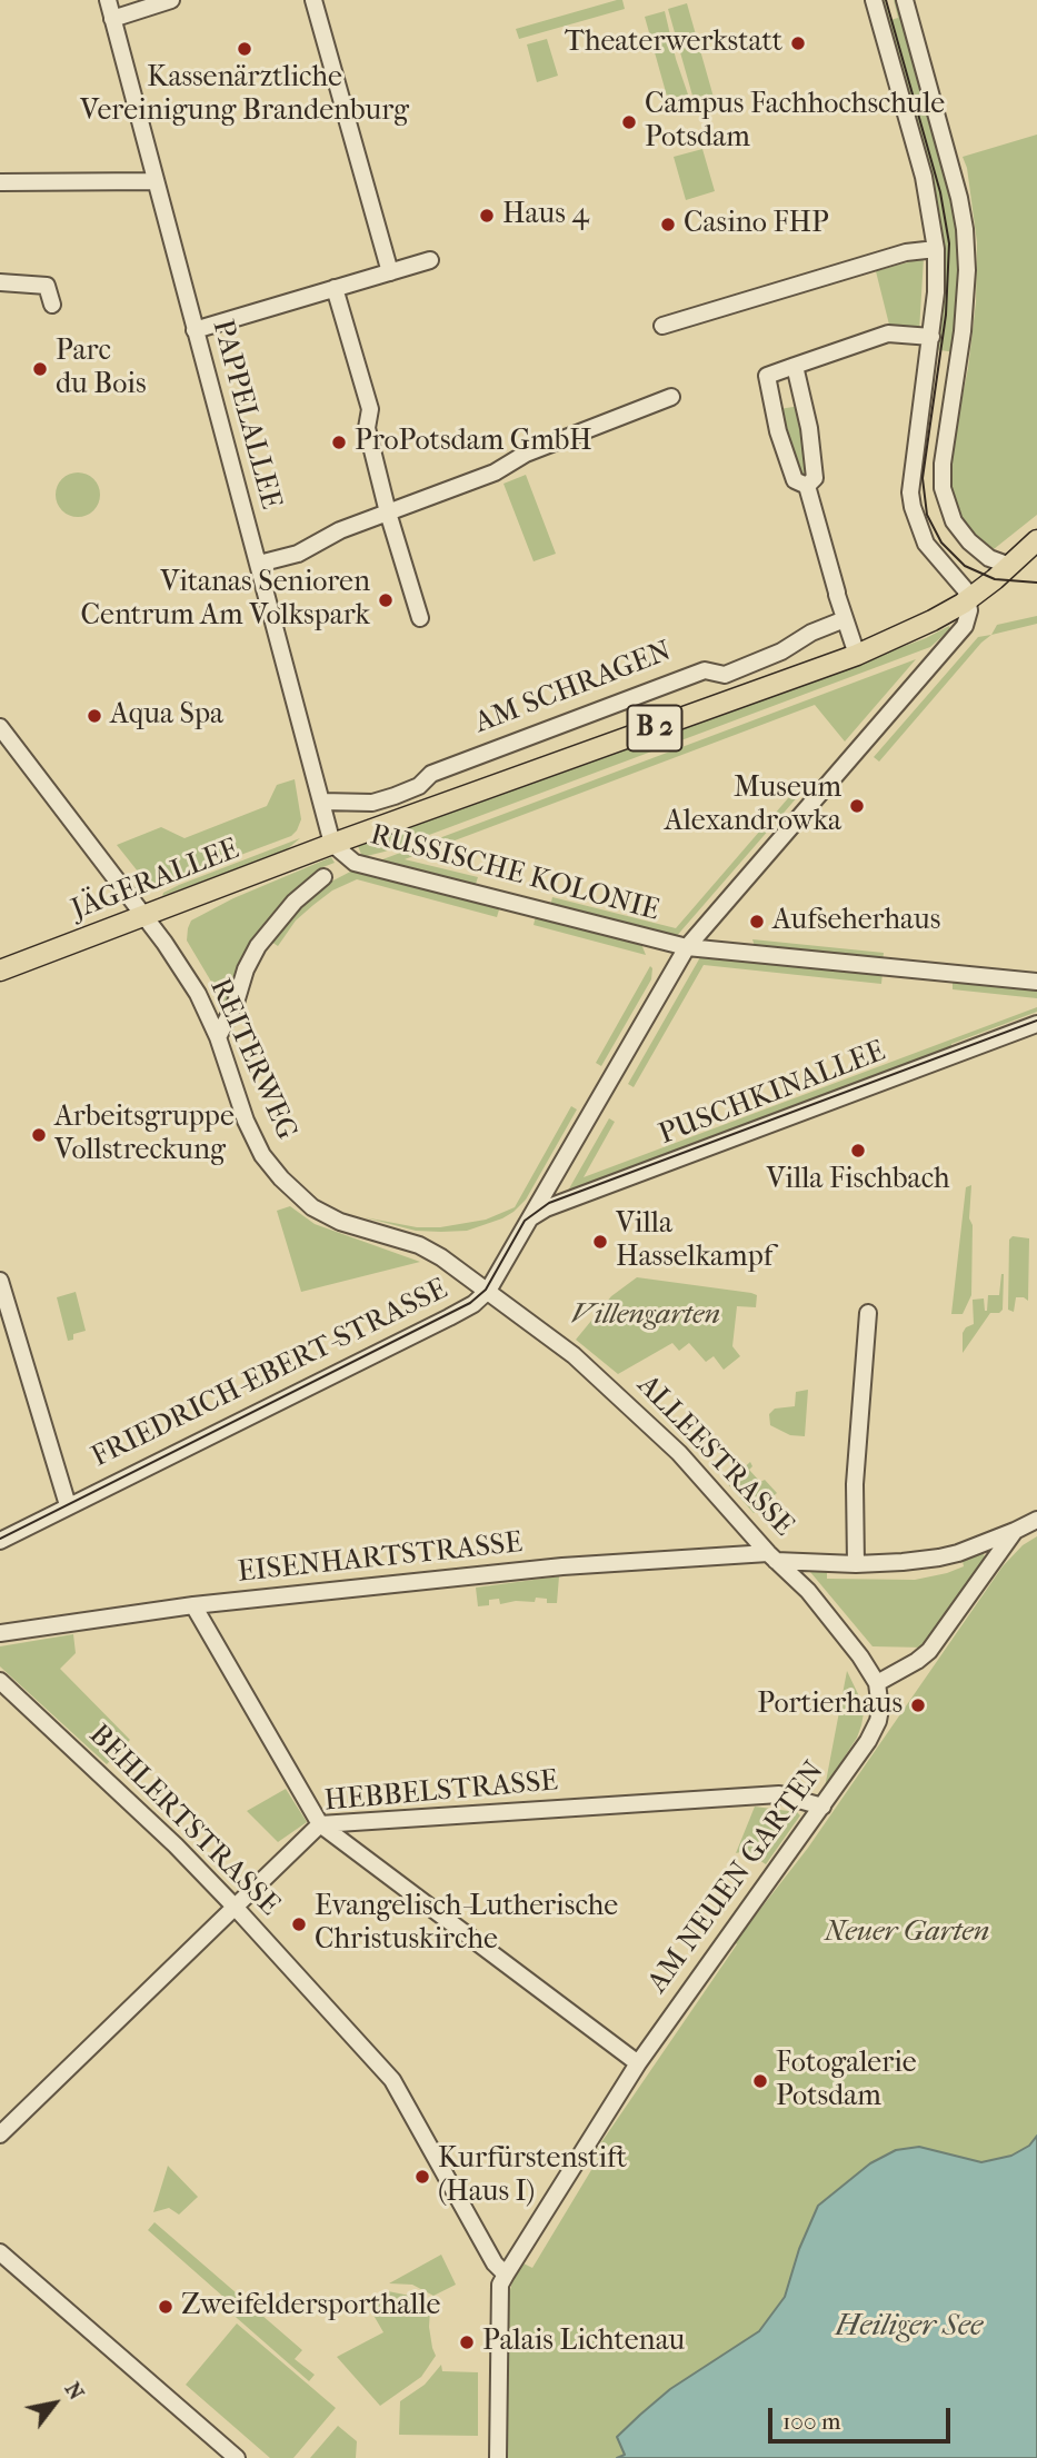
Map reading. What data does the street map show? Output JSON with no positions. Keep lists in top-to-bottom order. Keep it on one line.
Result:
{"streets":{"main road":["B 2","JÄGERALLEE"],"street":["PAPPELALLEE","AM SCHRAGEN","RUSSISCHE KOLONIE","REITERWEG","PUSCHKINALLEE","FRIEDRICH-EBERT-STRASSE","ALLEESTRASSE","EISENHARTSTRASSE","HEBBELSTRASSE","BEHLERTSTRASSE","AM NEUEN GARTEN"]},"crossings":[["PAPPELALLEE","AM SCHRAGEN"],["PAPPELALLEE","B 2"],["PAPPELALLEE","RUSSISCHE KOLONIE"],["PAPPELALLEE","JÄGERALLEE"],["B 2","RUSSISCHE KOLONIE"],["B 2","JÄGERALLEE"],["RUSSISCHE KOLONIE","JÄGERALLEE"],["RUSSISCHE KOLONIE","PUSCHKINALLEE"],["RUSSISCHE KOLONIE","FRIEDRICH-EBERT-STRASSE"],["JÄGERALLEE","REITERWEG"],["REITERWEG","FRIEDRICH-EBERT-STRASSE"],["REITERWEG","ALLEESTRASSE"],["PUSCHKINALLEE","FRIEDRICH-EBERT-STRASSE"],["FRIEDRICH-EBERT-STRASSE","ALLEESTRASSE"],["ALLEESTRASSE","EISENHARTSTRASSE"],["ALLEESTRASSE","AM NEUEN GARTEN"],["HEBBELSTRASSE","BEHLERTSTRASSE"],["HEBBELSTRASSE","AM NEUEN GARTEN"],["BEHLERTSTRASSE","AM NEUEN GARTEN"]],"water":["Heiliger See"],"parks":["Villengarten","Neuer Garten"],"places":["Theaterwerkstatt","Kassenärztliche Vereinigung Brandenburg","Campus Fachhochschule Potsdam","Haus 4","Casino FHP","Parc du Bois","ProPotsdam GmbH","Vitanas Senioren Centrum Am Volkspark","Aqua Spa","Museum Alexandrowka","Aufseherhaus","Arbeitsgruppe Vollstreckung","Villa Fischbach","Villa Hasselkampf","Portierhaus","Evangelisch-Lutherische Christuskirche","Fotogalerie Potsdam","Kurfürstenstift (Haus I)","Zweifeldersporthalle","Palais Lichtenau"],"scale_bar":"100 m","north":"top right"}
